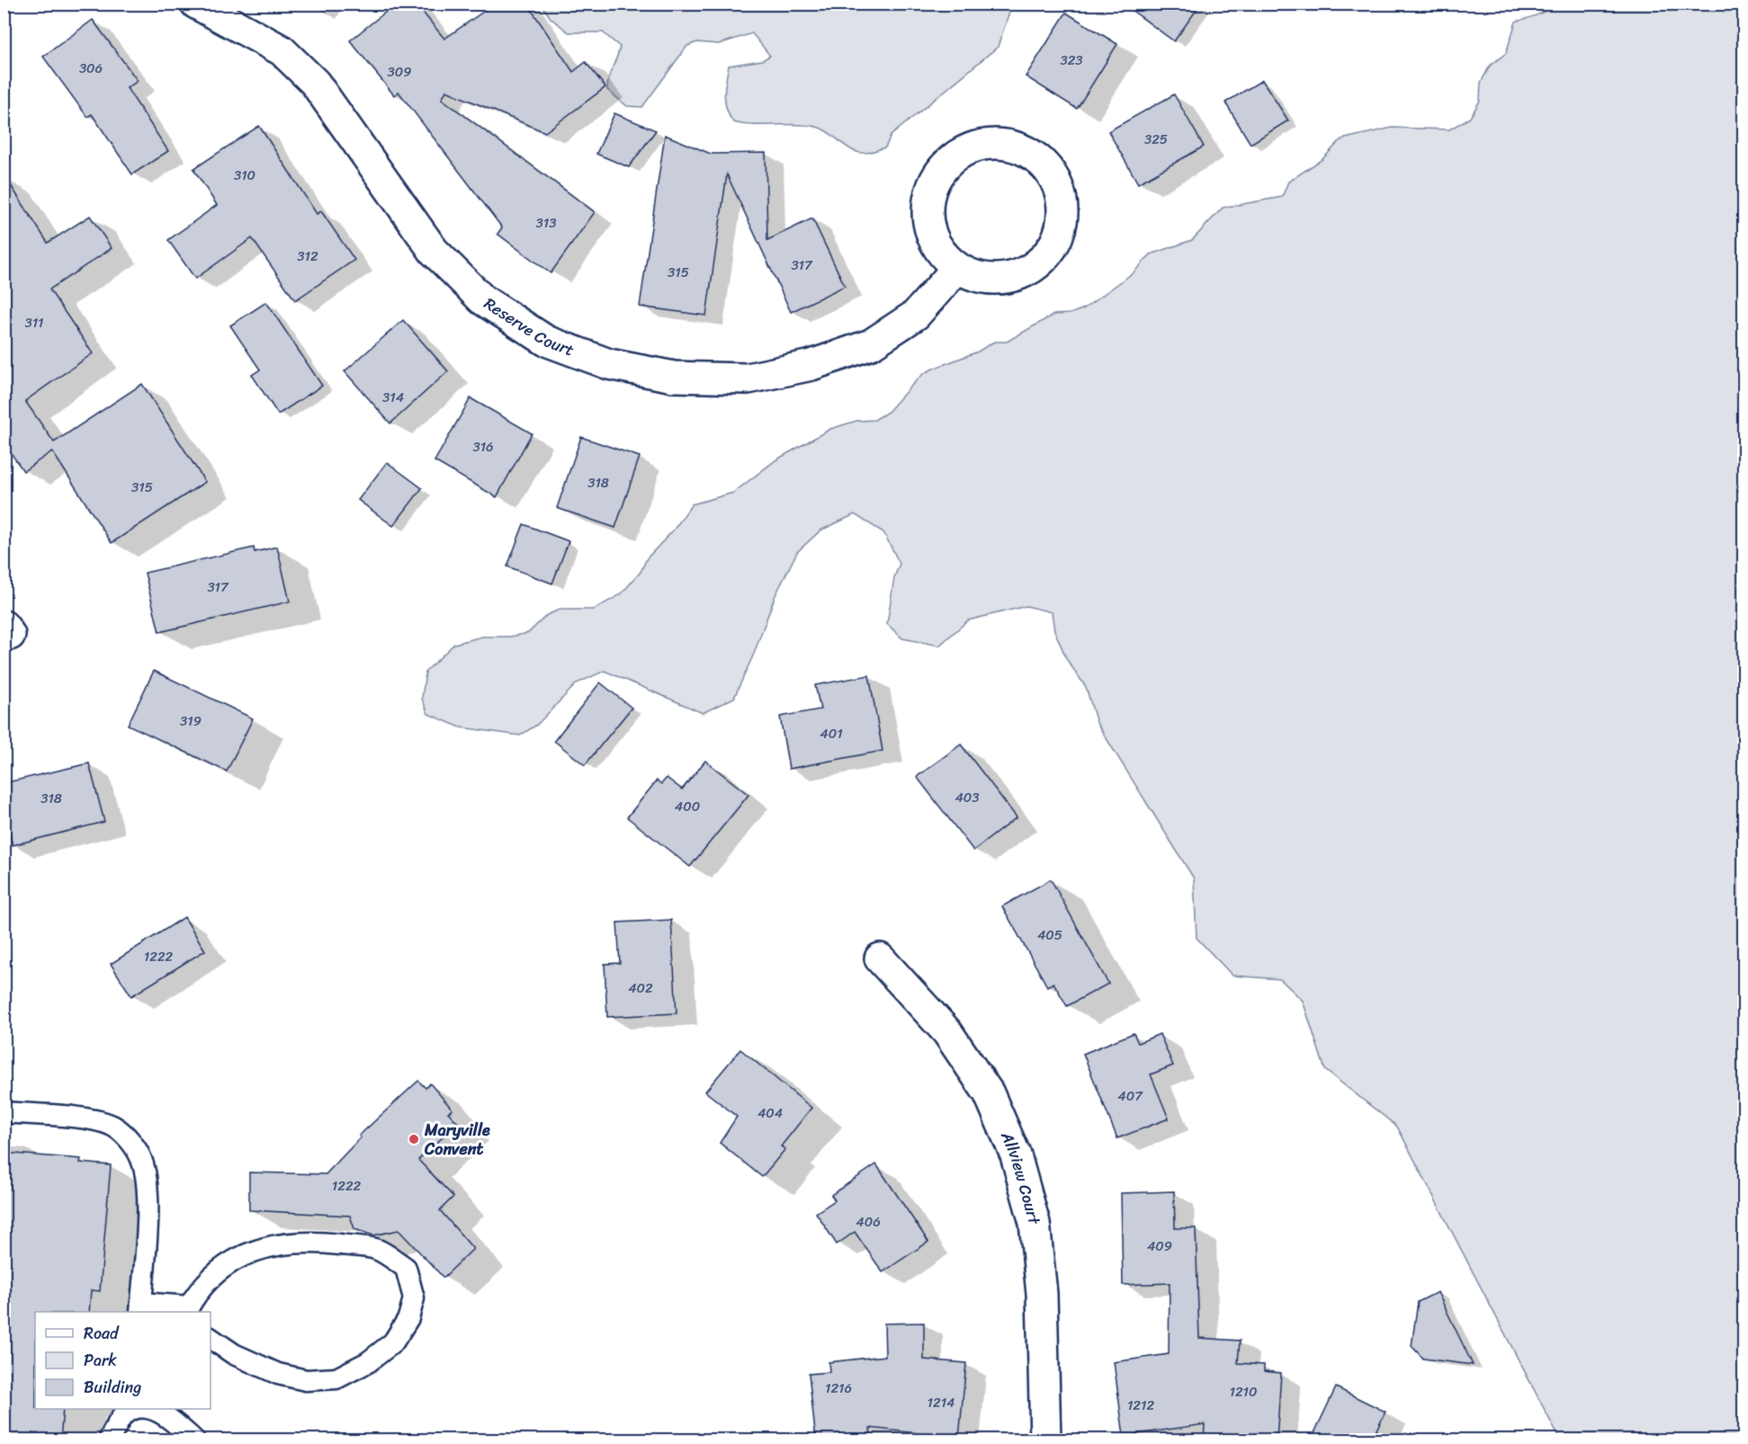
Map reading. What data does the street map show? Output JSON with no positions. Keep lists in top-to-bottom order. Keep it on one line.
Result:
{"streets":{"street":["Reserve Court","Allview Court"]},"places":["Maryville Convent"],"house_numbers":["323","306","309","325","310","313","312","317","315","311","314","316","318","315","317","319","401","403","318","400","405","1222","402","407","404","1222","406","409","1216","1210","1214","1212"],"legend":["Road","Park","Building"]}
